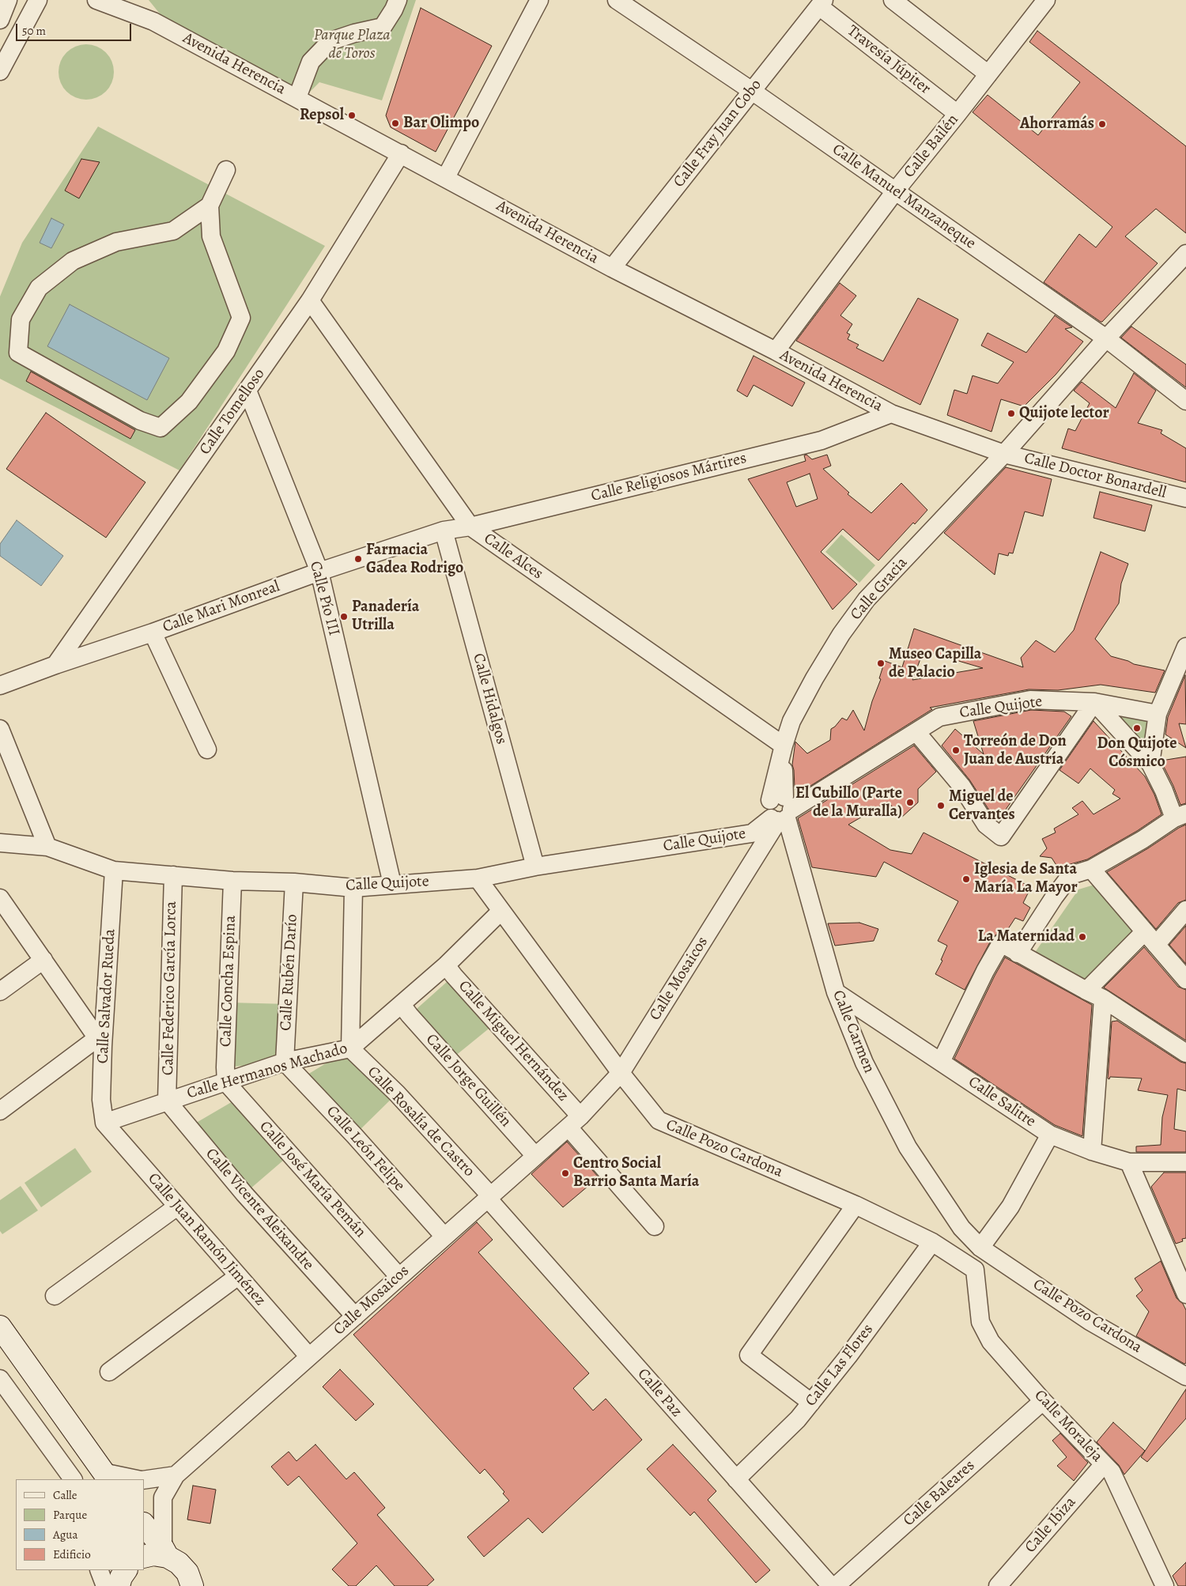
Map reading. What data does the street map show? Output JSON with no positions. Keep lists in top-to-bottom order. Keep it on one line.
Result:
{"streets":{"street":["Travesía Júpiter","Avenida Herencia","Calle Fray Juan Cobo","Calle Bailén","Calle Manuel Manzaneque","Calle Tomelloso","Calle Doctor Bonardell","Calle Religiosos Mártires","Calle Alces","Calle Gracia","Calle Pío III","Calle Mari Monreal","Calle Hidalgos","Calle Quijote","Calle Rubén Darío","Calle Mosaicos","Calle Concha Espina","Calle Federico García Lorca","Calle Salvador Rueda","Calle Carmen","Calle Miguel Hernández","Calle Hermanos Machado","Calle Jorge Guillén","Calle Salitre","Calle Rosalía de Castro","Calle León Felipe","Calle Pozo Cardona","Calle José María Pemán","Calle Vicente Aleixandre","Calle Juan Ramón Jiménez","Calle Las Flores","Calle Paz","Calle Moraleja","Calle Baleares","Calle Ibiza"]},"crossings":[["Travesía Júpiter","Calle Fray Juan Cobo"],["Travesía Júpiter","Calle Bailén"],["Avenida Herencia","Calle Fray Juan Cobo"],["Avenida Herencia","Calle Bailén"],["Avenida Herencia","Calle Tomelloso"],["Avenida Herencia","Calle Doctor Bonardell"],["Avenida Herencia","Calle Religiosos Mártires"],["Avenida Herencia","Calle Gracia"],["Calle Fray Juan Cobo","Calle Manuel Manzaneque"],["Calle Bailén","Calle Manuel Manzaneque"],["Calle Manuel Manzaneque","Calle Gracia"],["Calle Tomelloso","Calle Alces"],["Calle Tomelloso","Calle Pío III"],["Calle Tomelloso","Calle Mari Monreal"],["Calle Doctor Bonardell","Calle Gracia"],["Calle Religiosos Mártires","Calle Alces"],["Calle Religiosos Mártires","Calle Mari Monreal"],["Calle Religiosos Mártires","Calle Hidalgos"],["Calle Alces","Calle Gracia"],["Calle Gracia","Calle Quijote"],["Calle Gracia","Calle Mosaicos"],["Calle Gracia","Calle Carmen"],["Calle Pío III","Calle Mari Monreal"],["Calle Pío III","Calle Quijote"],["Calle Mari Monreal","Calle Hidalgos"],["Calle Hidalgos","Calle Quijote"],["Calle Quijote","Calle Rubén Darío"],["Calle Quijote","Calle Mosaicos"],["Calle Quijote","Calle Concha Espina"],["Calle Quijote","Calle Federico García Lorca"],["Calle Quijote","Calle Salvador Rueda"],["Calle Quijote","Calle Carmen"],["Calle Quijote","Calle Pozo Cardona"],["Calle Rubén Darío","Calle Hermanos Machado"],["Calle Rubén Darío","Calle León Felipe"],["Calle Mosaicos","Calle Carmen"],["Calle Mosaicos","Calle Miguel Hernández"],["Calle Mosaicos","Calle Jorge Guillén"],["Calle Mosaicos","Calle Rosalía de Castro"],["Calle Mosaicos","Calle León Felipe"],["Calle Mosaicos","Calle Pozo Cardona"],["Calle Mosaicos","Calle José María Pemán"],["Calle Mosaicos","Calle Vicente Aleixandre"],["Calle Mosaicos","Calle Juan Ramón Jiménez"],["Calle Mosaicos","Calle Paz"],["Calle Concha Espina","Calle Hermanos Machado"],["Calle Concha Espina","Calle José María Pemán"],["Calle Federico García Lorca","Calle Hermanos Machado"],["Calle Federico García Lorca","Calle Vicente Aleixandre"],["Calle Salvador Rueda","Calle Hermanos Machado"],["Calle Salvador Rueda","Calle Juan Ramón Jiménez"],["Calle Carmen","Calle Salitre"],["Calle Carmen","Calle Pozo Cardona"],["Calle Carmen","Calle Las Flores"],["Calle Miguel Hernández","Calle Hermanos Machado"],["Calle Hermanos Machado","Calle Jorge Guillén"],["Calle Hermanos Machado","Calle Rosalía de Castro"],["Calle Hermanos Machado","Calle León Felipe"],["Calle Hermanos Machado","Calle Pozo Cardona"],["Calle Hermanos Machado","Calle José María Pemán"],["Calle Hermanos Machado","Calle Vicente Aleixandre"],["Calle Hermanos Machado","Calle Juan Ramón Jiménez"],["Calle Rosalía de Castro","Calle Paz"],["Calle Pozo Cardona","Calle Las Flores"],["Calle Pozo Cardona","Calle Moraleja"],["Calle Las Flores","Calle Paz"],["Calle Moraleja","Calle Baleares"],["Calle Moraleja","Calle Ibiza"]],"parks":["Parque Plaza de Toros"],"places":["Repsol","Bar Olimpo","Ahorramás","Quijote lector","Farmacia Gadea Rodrigo","Panadería Utrilla","Museo Capilla de Palacio","Don Quijote Cósmico","Torreón de Don Juan de Austría","El Cubillo (Parte de la Muralla)","Miguel de Cervantes","Iglesia de Santa María La Mayor","La Maternidad","Centro Social Barrio Santa María"],"legend":["Calle","Parque","Agua","Edificio"],"scale_bar":"50 m"}
